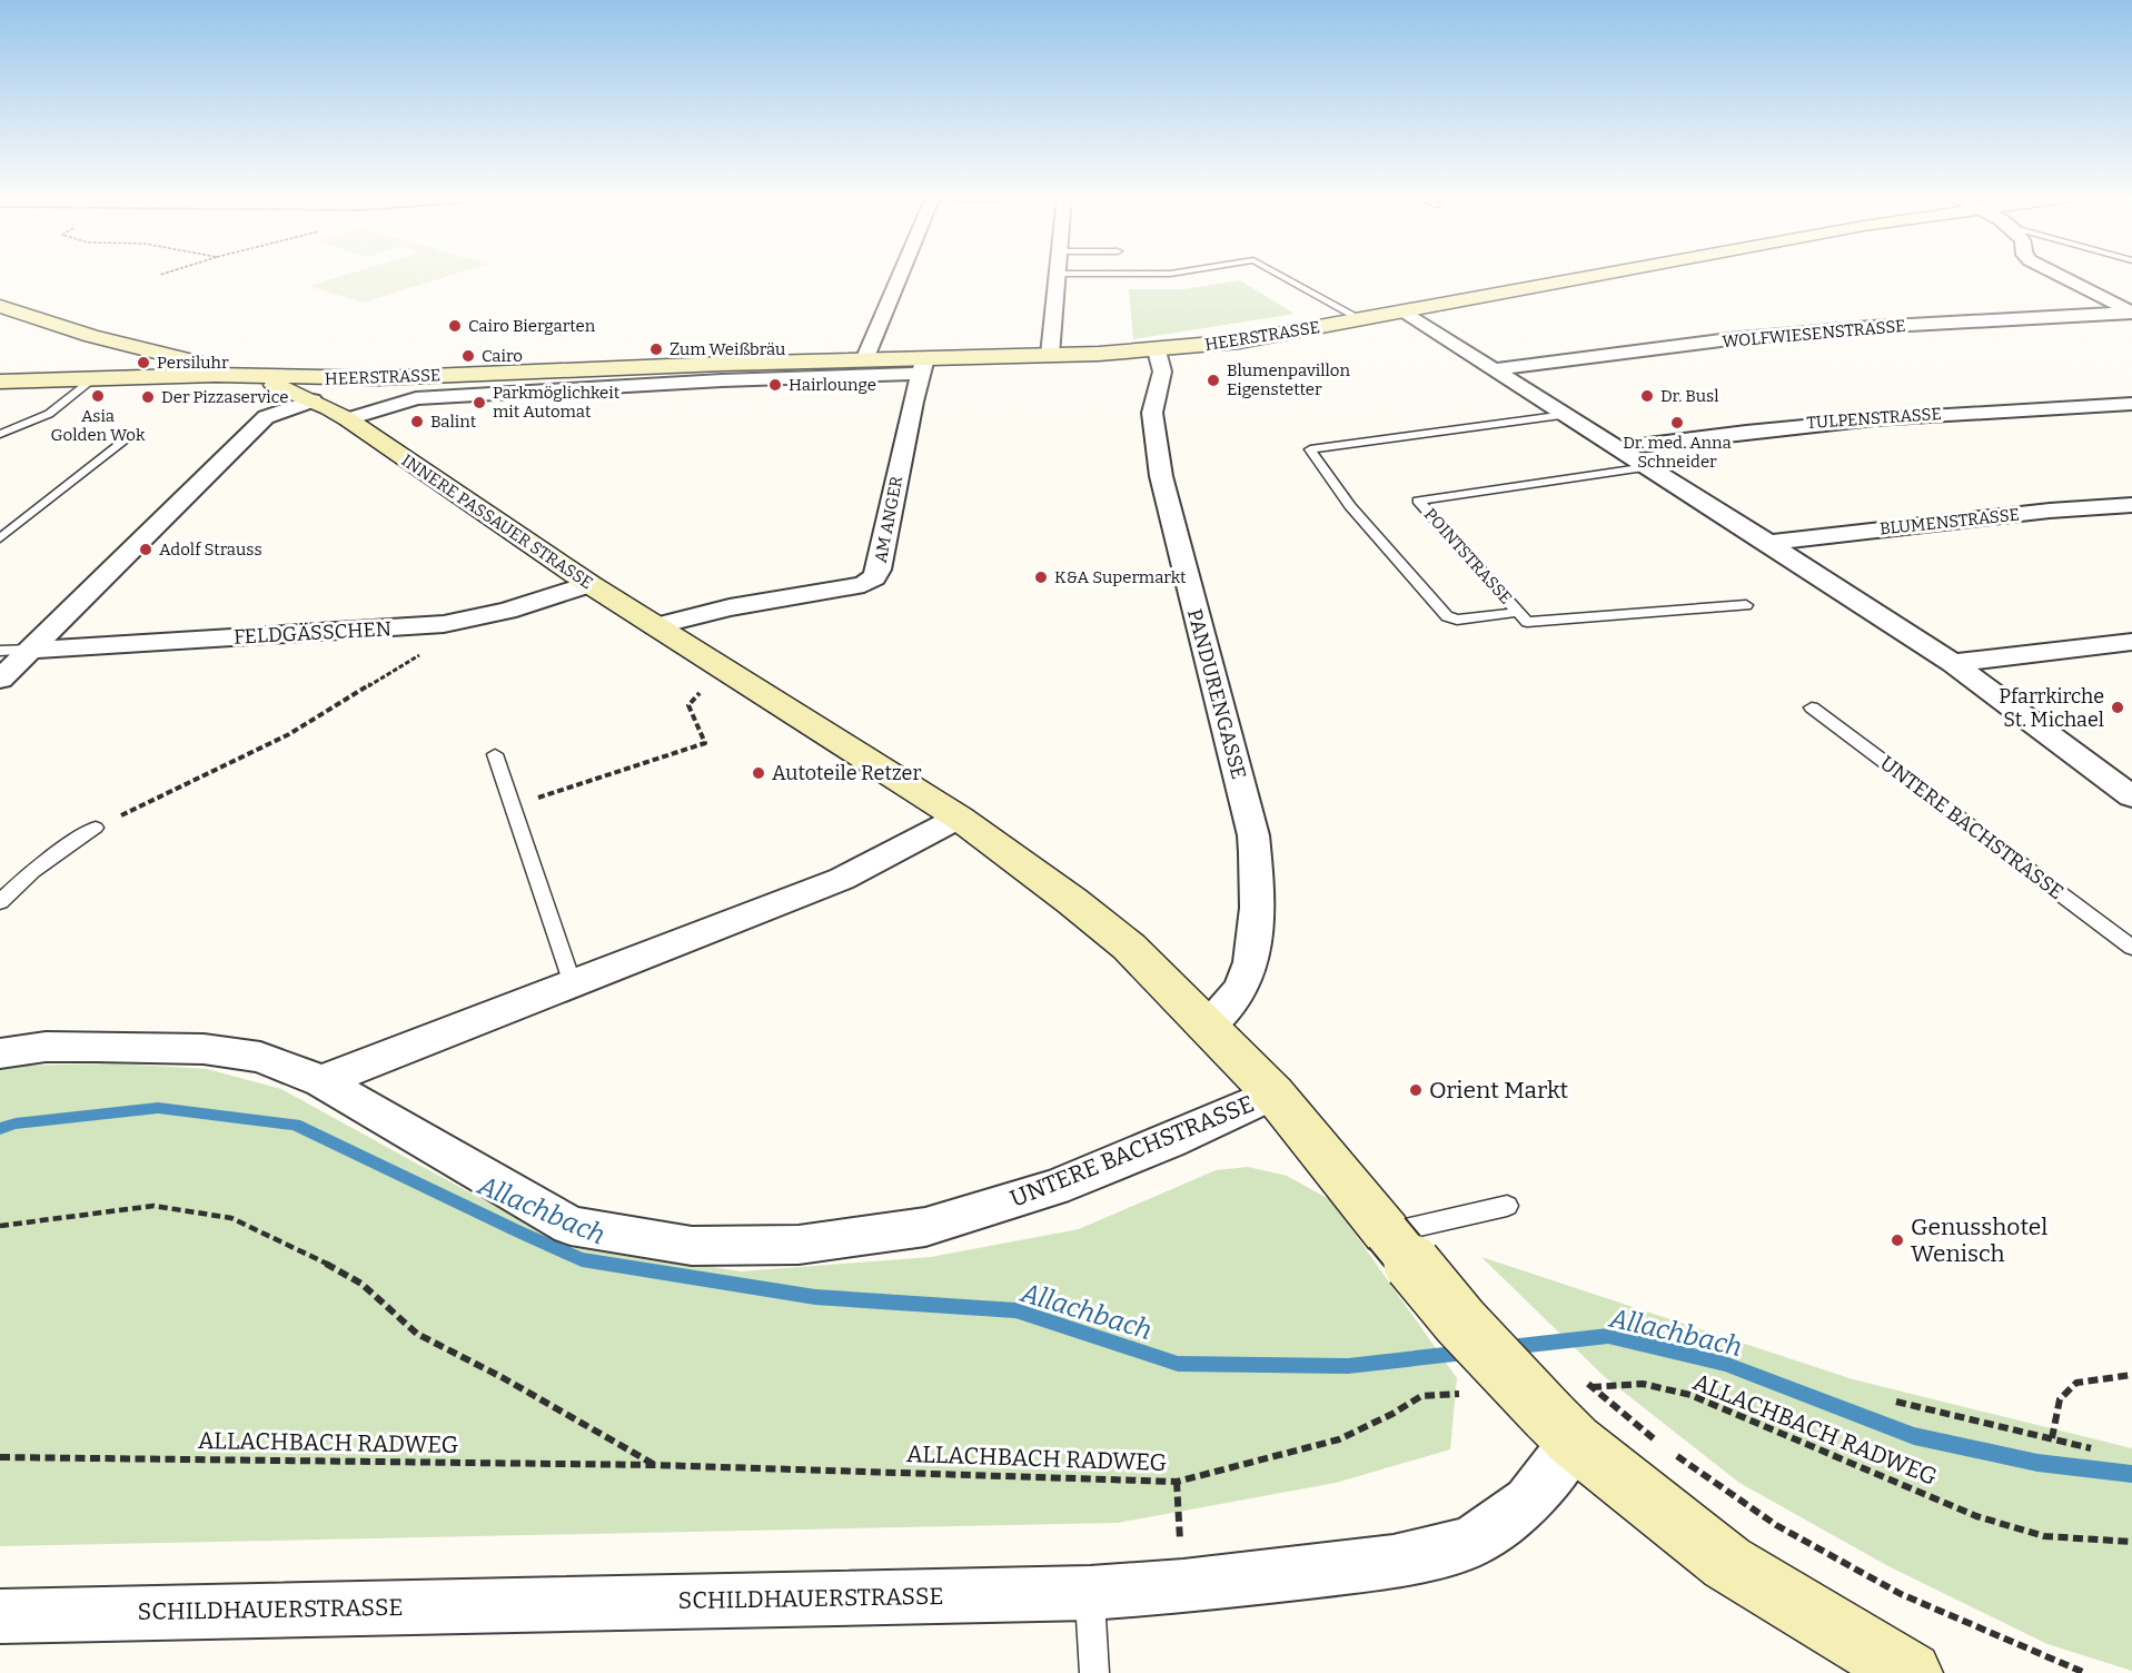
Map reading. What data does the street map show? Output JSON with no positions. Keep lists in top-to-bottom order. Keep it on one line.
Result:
{"streets":{"street":["WOLFWIESENSTRASSE","HEERSTRASSE","TULPENSTRASSE","AM ANGER","INNERE PASSAUER STRASSE","BLUMENSTRASSE","FELDGÄSSCHEN","PANDURENGASSE","UNTERE BACHSTRASSE","SCHILDHAUERSTRASSE"],"lane":["POINTSTRASSE"],"path":["ALLACHBACH RADWEG"]},"crossings":[["HEERSTRASSE","AM ANGER"],["HEERSTRASSE","INNERE PASSAUER STRASSE"],["HEERSTRASSE","PANDURENGASSE"],["AM ANGER","INNERE PASSAUER STRASSE"],["INNERE PASSAUER STRASSE","FELDGÄSSCHEN"],["INNERE PASSAUER STRASSE","PANDURENGASSE"],["INNERE PASSAUER STRASSE","UNTERE BACHSTRASSE"],["INNERE PASSAUER STRASSE","ALLACHBACH RADWEG"],["INNERE PASSAUER STRASSE","SCHILDHAUERSTRASSE"],["ALLACHBACH RADWEG","SCHILDHAUERSTRASSE"]],"water":["Allachbach"],"places":["Cairo Biergarten","Zum Weißbräu","Cairo","Persiluhr","Blumenpavillon Eigenstetter","Hairlounge","Asia Golden Wok","Dr. Busl","Der Pizzaservice","Parkmöglichkeit mit Automat","Balint","Dr. med. Anna Schneider","Adolf Strauss","K&A Supermarkt","Pfarrkirche St. Michael","Autoteile Retzer","Orient Markt","Genusshotel Wenisch"]}
